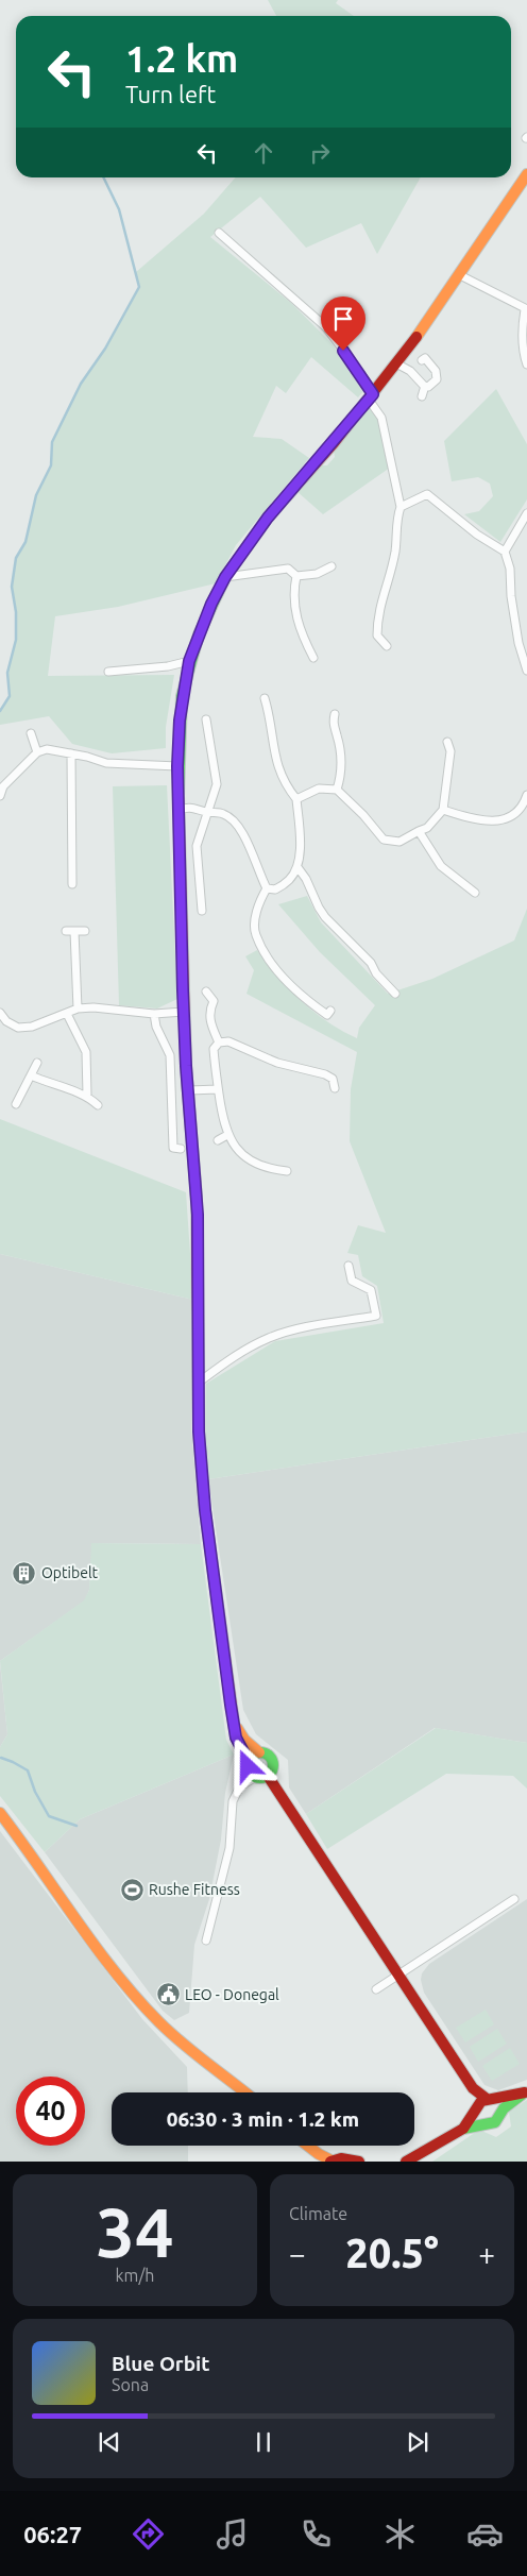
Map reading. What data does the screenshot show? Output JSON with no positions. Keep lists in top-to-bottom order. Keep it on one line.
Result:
{"places":{"building":["Optibelt"],"sports":["Rushe Fitness"],"public building":["LEO - Donegal"]},"page":{"turn":["1.2 km","Turn left"],"limit":"40","trip":"06:30 · 3 min · 1.2 km","tile":[["34","km/h"],"Climate"],"heat":["−","20.5°","+"],"song":["Blue Orbit","Sona"],"tabs":"06:27"}}
